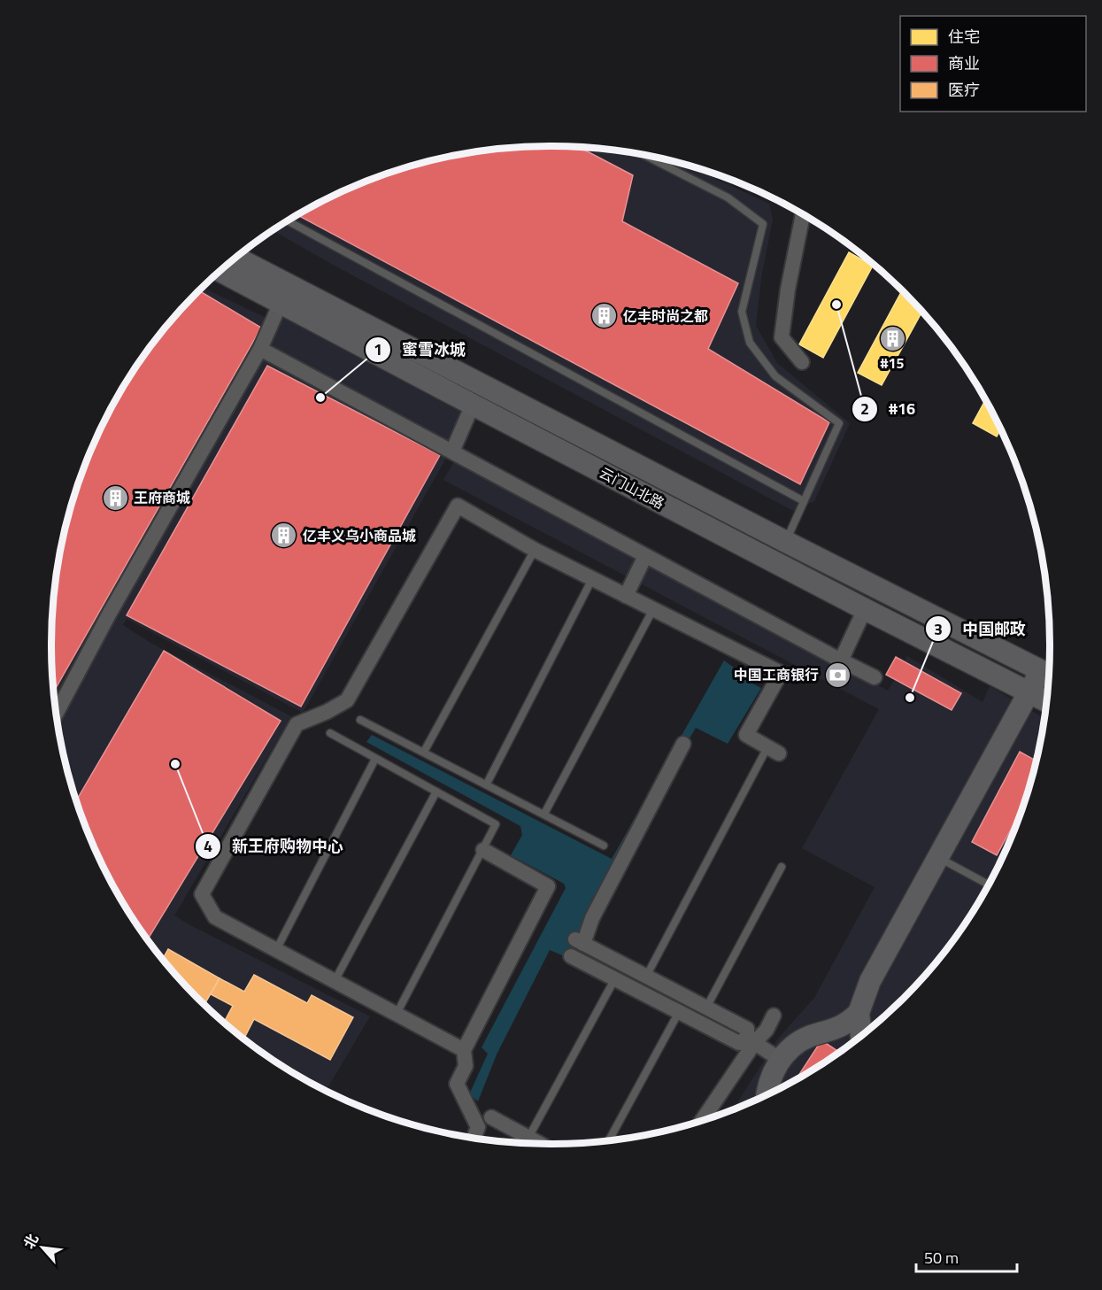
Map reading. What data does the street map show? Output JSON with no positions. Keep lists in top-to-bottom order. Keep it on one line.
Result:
{"streets":{"main road":["云门山北路"]},"places":{"other":["#16","蜜雪冰城","中国邮政","新王府购物中心"],"building":["亿丰时尚之都","#15","王府商城","亿丰义乌小商品城"],"bank":["中国工商银行"]},"legend":["住宅","商业","医疗"],"scale_bar":"50 m","north":"top left"}
